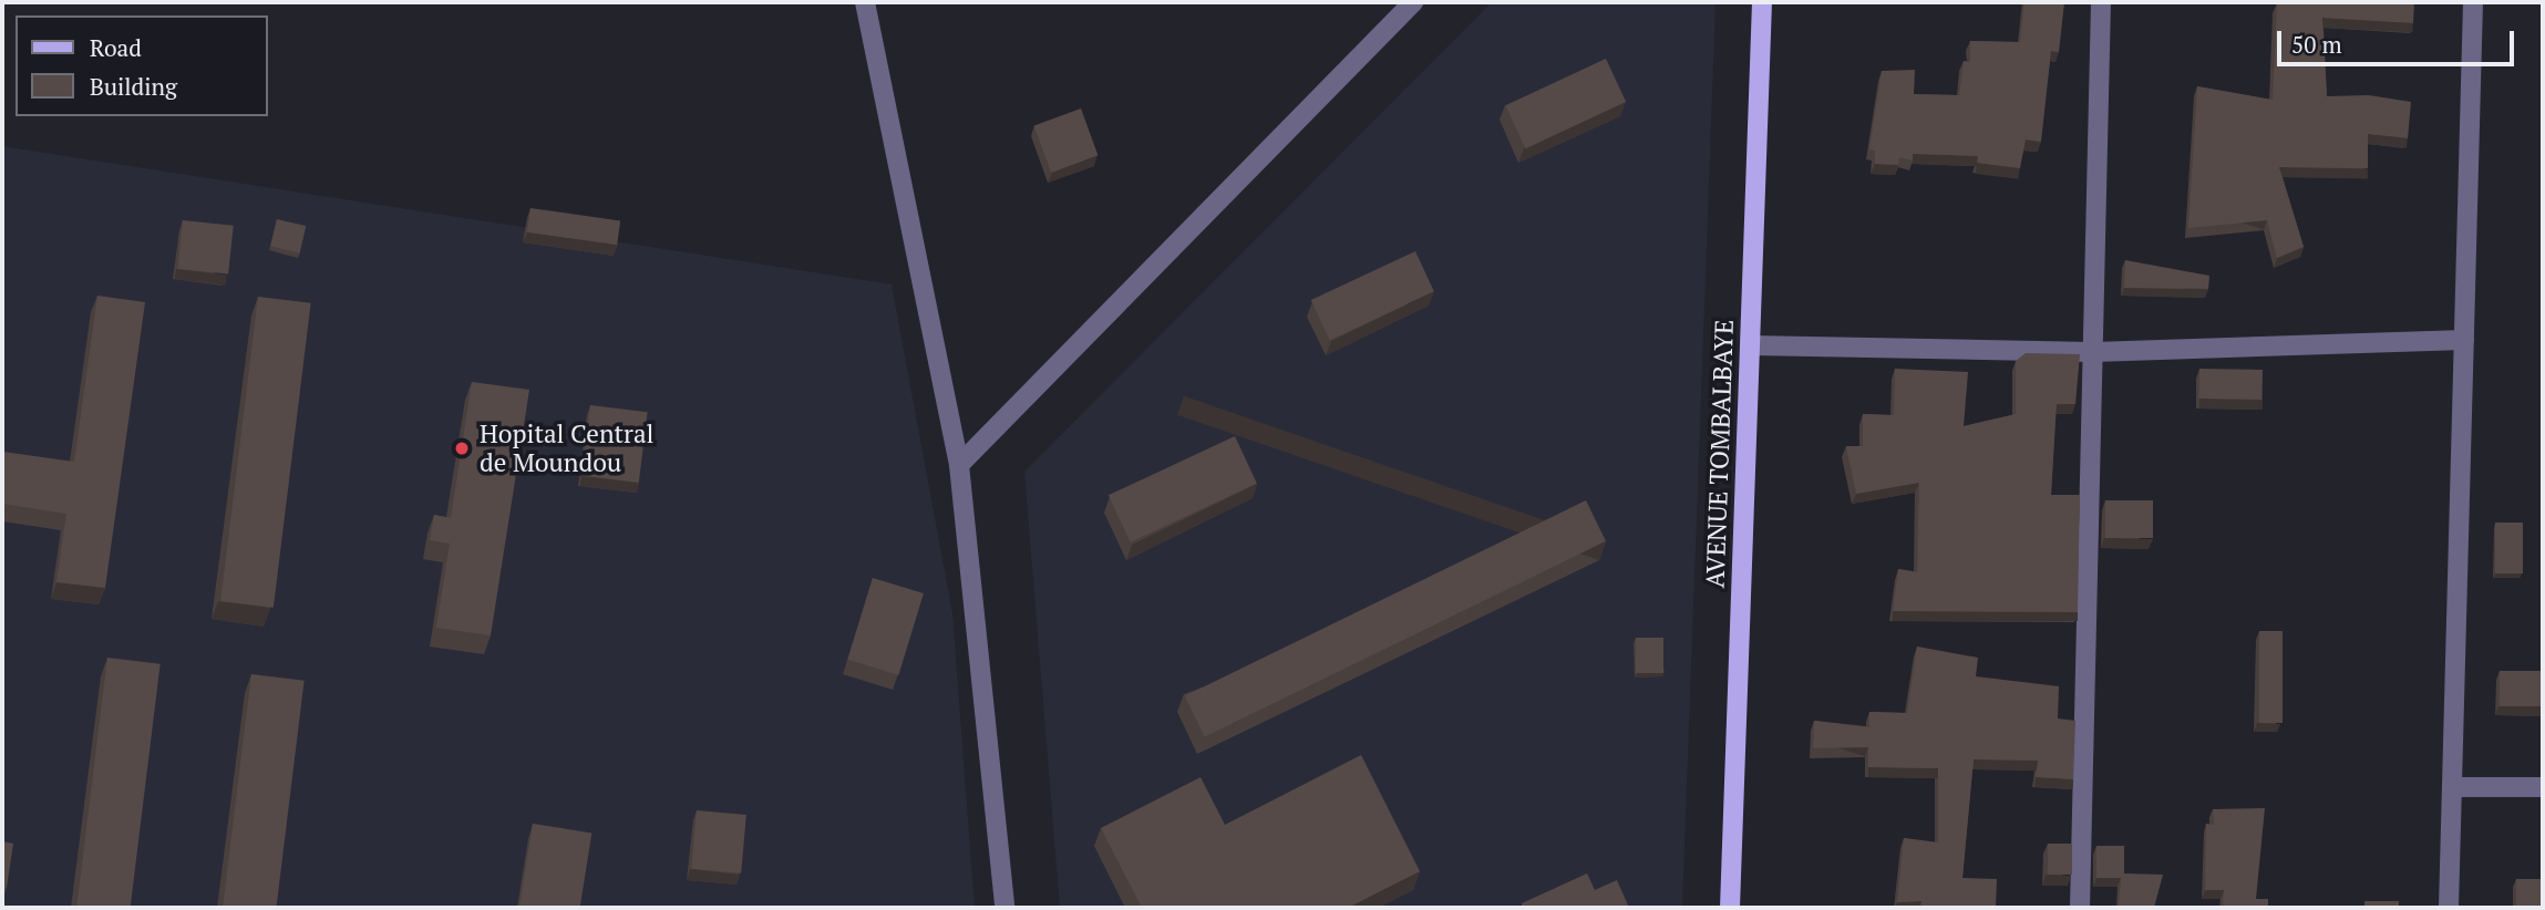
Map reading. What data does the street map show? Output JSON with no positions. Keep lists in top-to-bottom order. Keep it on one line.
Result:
{"streets":{"main road":["AVENUE TOMBALBAYE"]},"places":["Hopital Central de Moundou"],"legend":["Road","Building"],"scale_bar":"50 m"}
